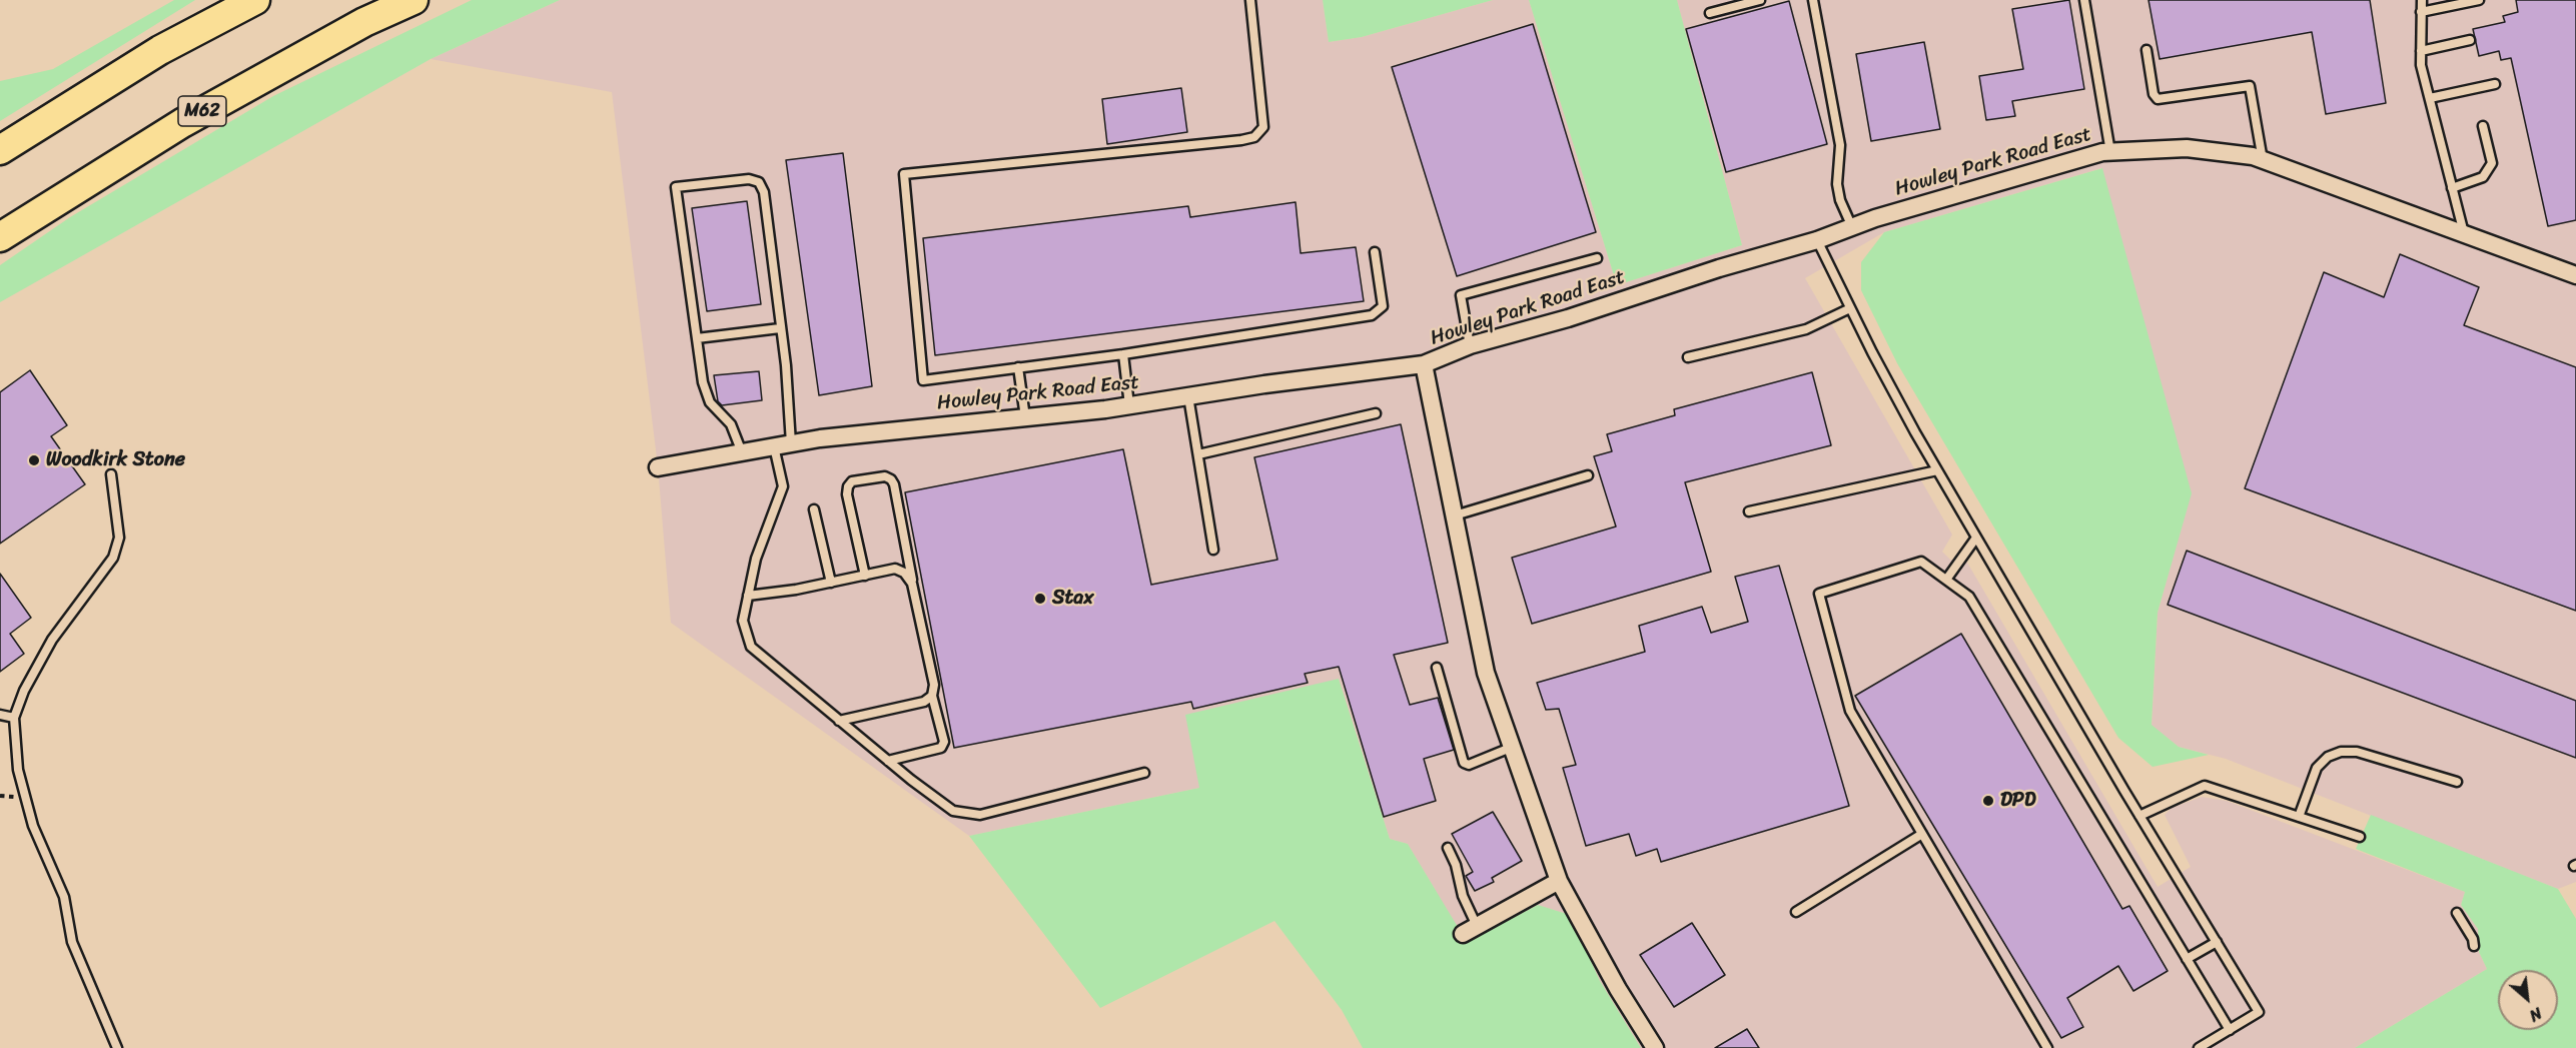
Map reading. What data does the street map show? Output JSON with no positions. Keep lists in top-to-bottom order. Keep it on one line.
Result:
{"streets":{"highway":["M62"],"street":["Howley Park Road East"]},"places":["Woodkirk Stone","Stax","DPD"],"north":"bottom right"}
